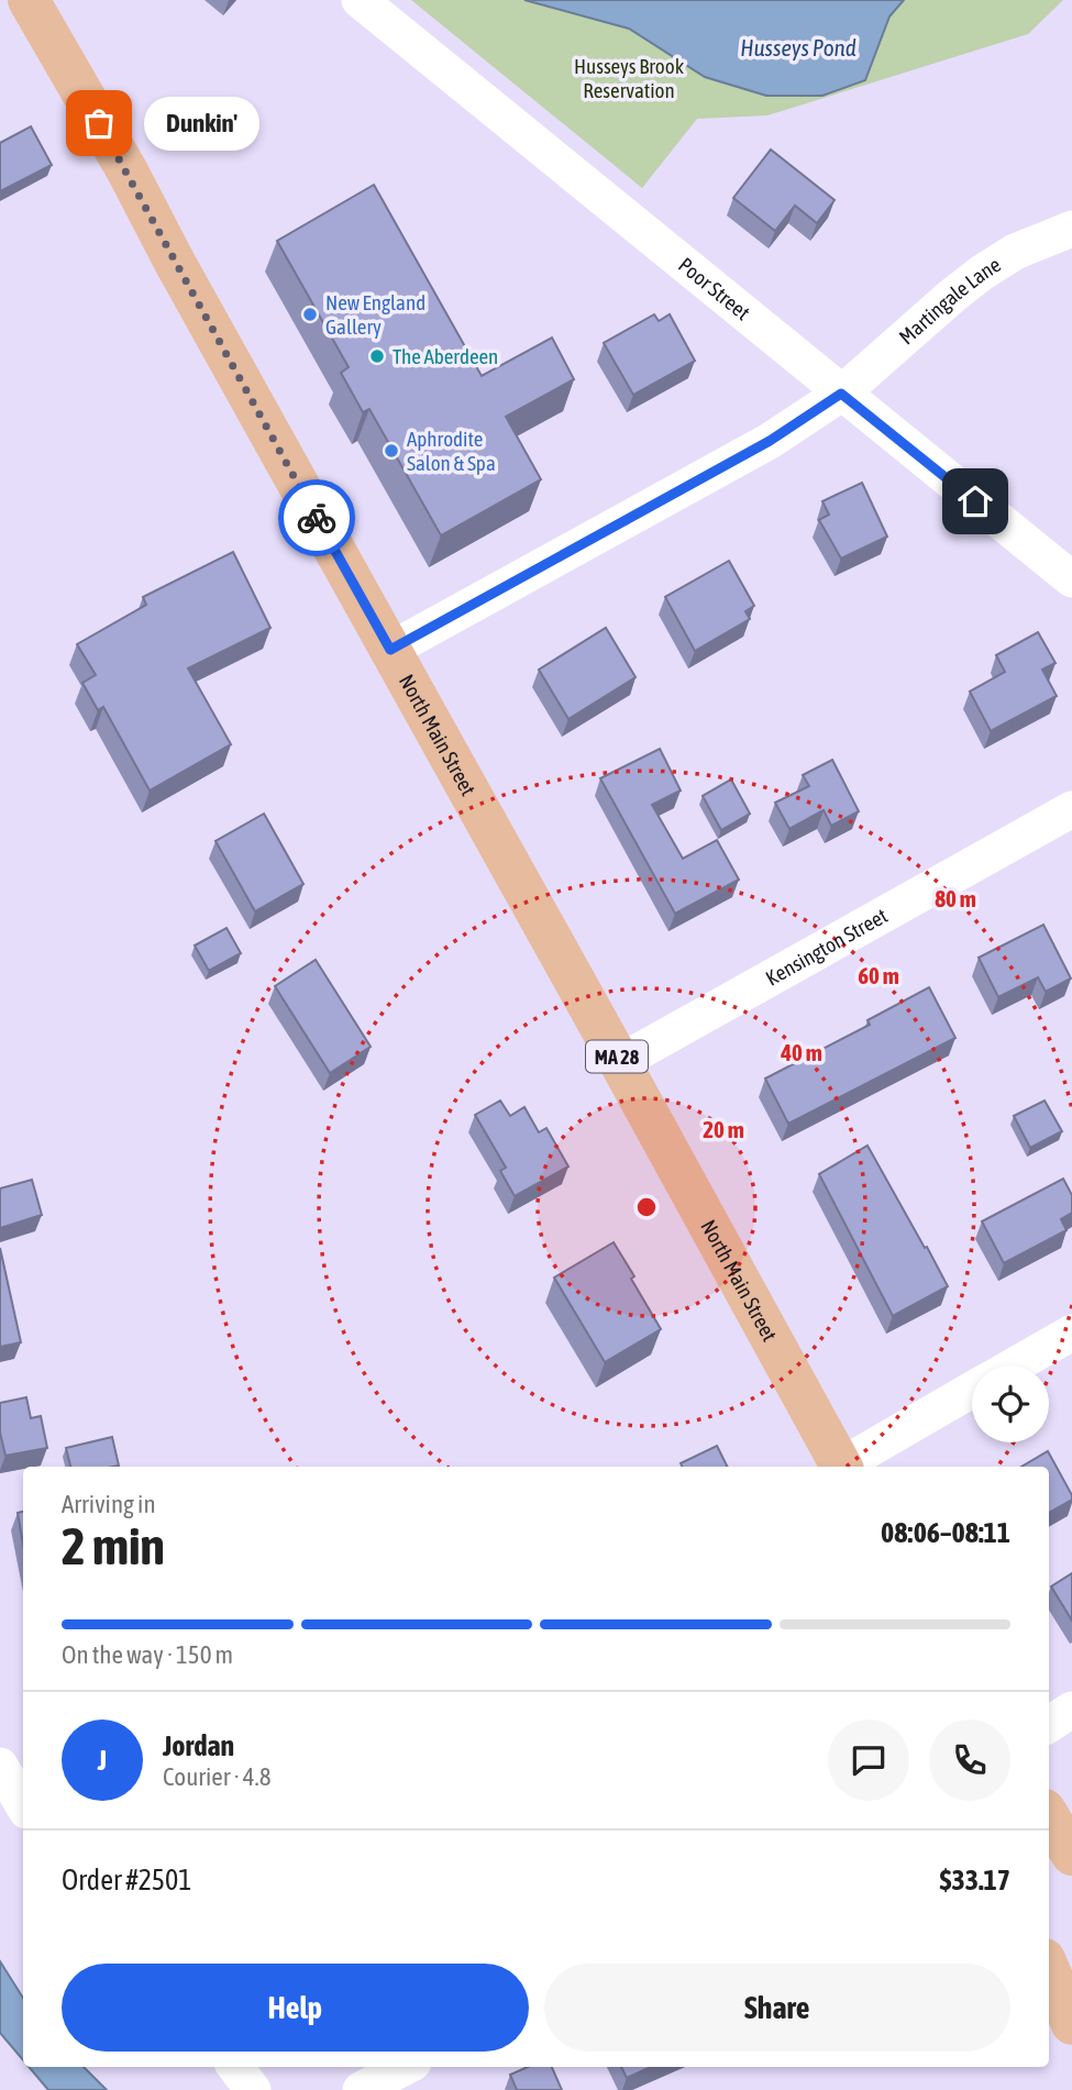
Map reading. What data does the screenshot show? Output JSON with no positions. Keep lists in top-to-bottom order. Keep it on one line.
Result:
{"streets":{"main road":["North Main Street","MA 28"],"street":["Poor Street","Martingale Lane","Kensington Street"]},"crossings":[["Poor Street","Martingale Lane"],["Martingale Lane","North Main Street"],["North Main Street","Kensington Street"]],"water":["Husseys Pond"],"parks":["Husseys Brook Reservation"],"places":["Dunkin'","New England Gallery","The Aberdeen","Aphrodite Salon & Spa"],"page":{"bubble":"Dunkin'","heading":["2 min","Arriving in","08:06–08:11"],"panel":["Jordan","Courier · 4.8","Order #2501","$33.17"],"bar":"On the way · 150 m","round":"J","buttons":["Help","Share"]},"rings":["80 m","60 m","40 m","20 m"]}
